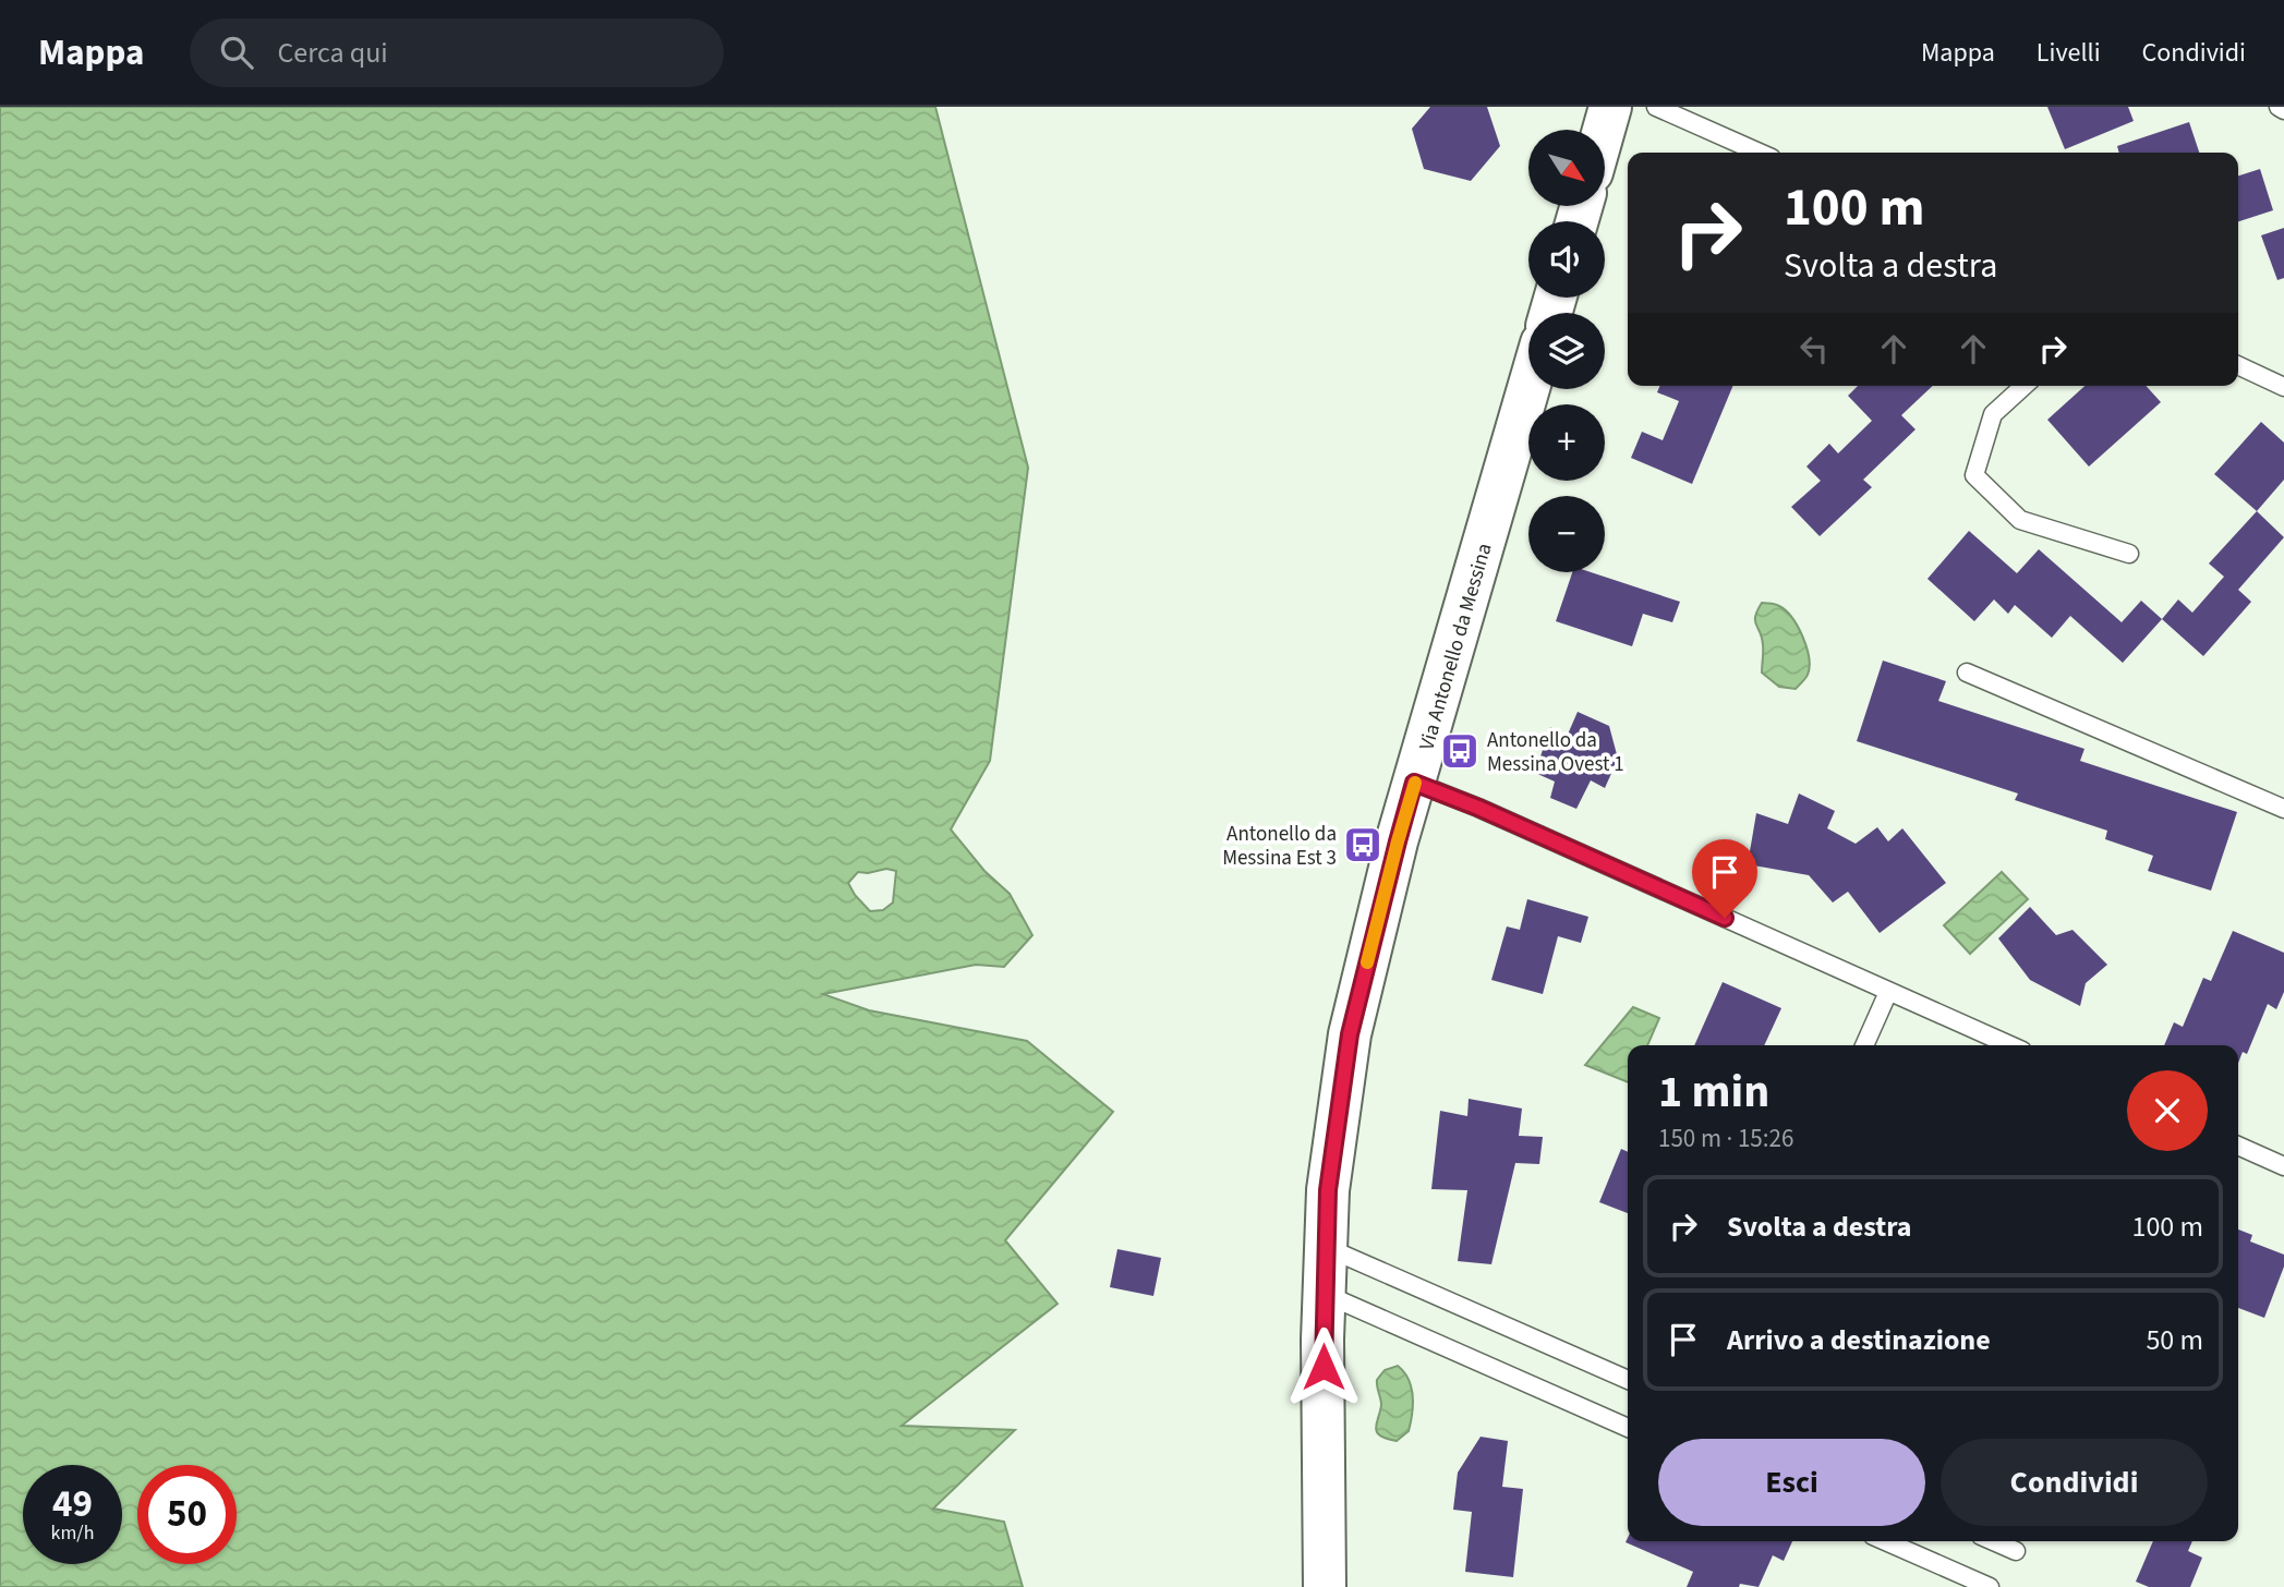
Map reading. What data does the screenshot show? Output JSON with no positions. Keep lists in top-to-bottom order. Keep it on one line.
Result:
{"streets":{"main road":["Via Antonello da Messina"]},"places":{"bus stop":["Antonello da Messina Ovest 1","Antonello da Messina Est 3"]},"north":"bottom right","page":{"header":"Mappa","search":"Cerca qui","nav":["Mappa","Livelli","Condividi"],"map_buttons":["+","−"],"turn":["100 m","Svolta a destra"],"heading":["1 min","150 m · 15:26"],"list":[{"name":"Svolta a destra","value":"100 m"},{"name":"Arrivo a destinazione","value":"50 m"}],"buttons":["Esci","Condividi"],"speed":"49 km/h","limit":"50"}}
